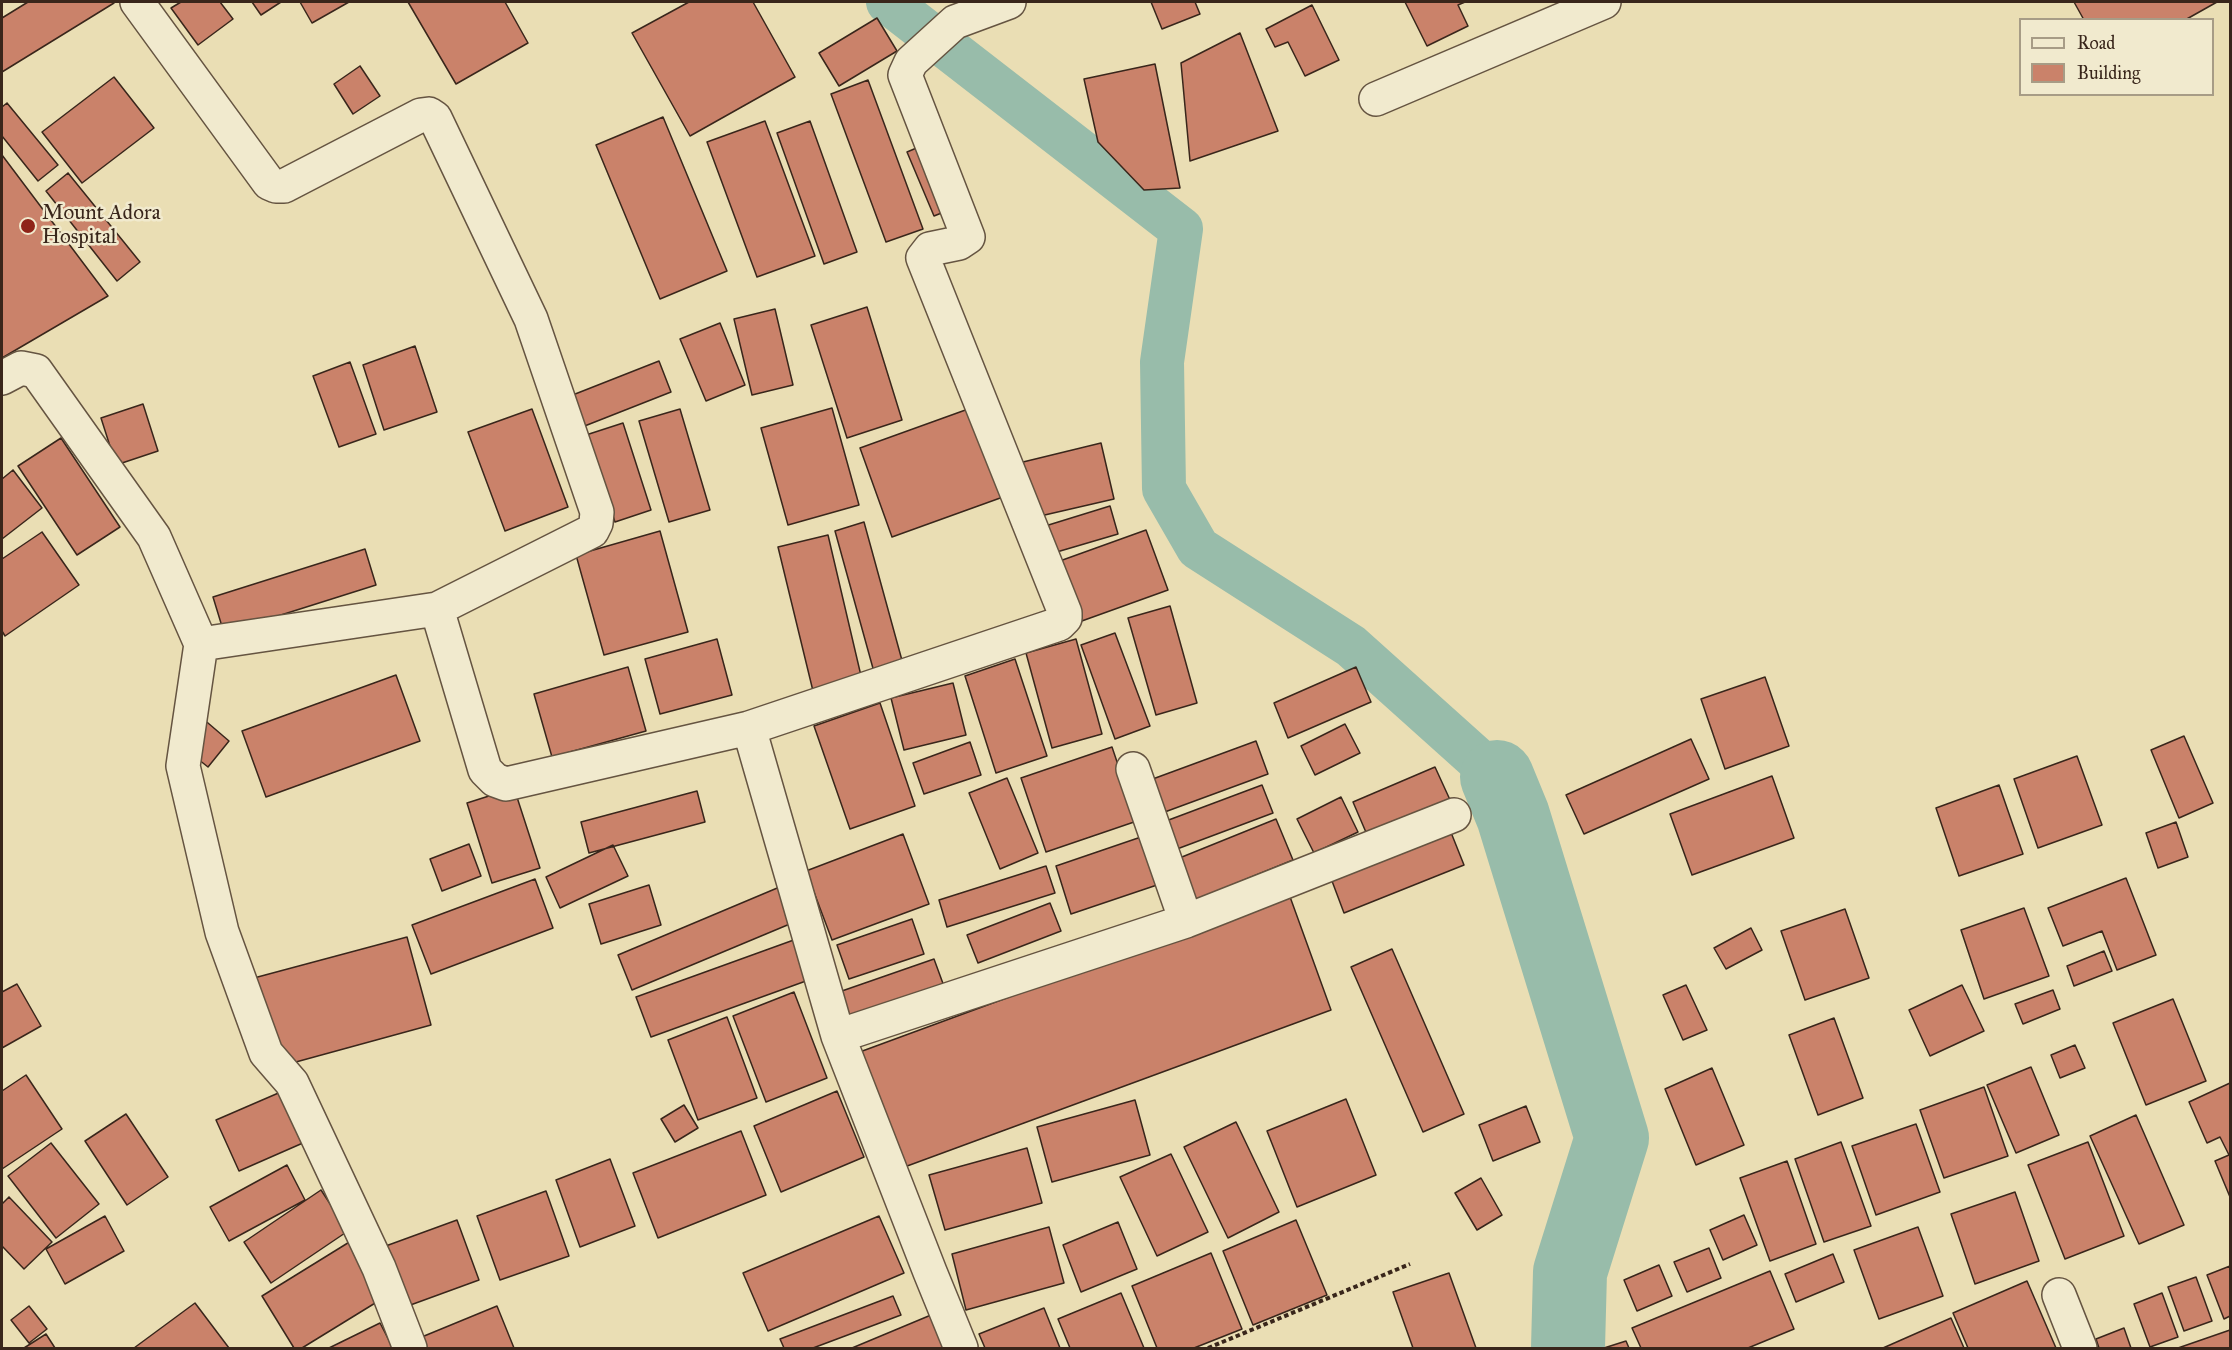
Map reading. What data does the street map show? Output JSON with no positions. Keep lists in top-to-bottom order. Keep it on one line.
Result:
{"places":["Mount Adora Hospital"],"legend":["Road","Building"]}
